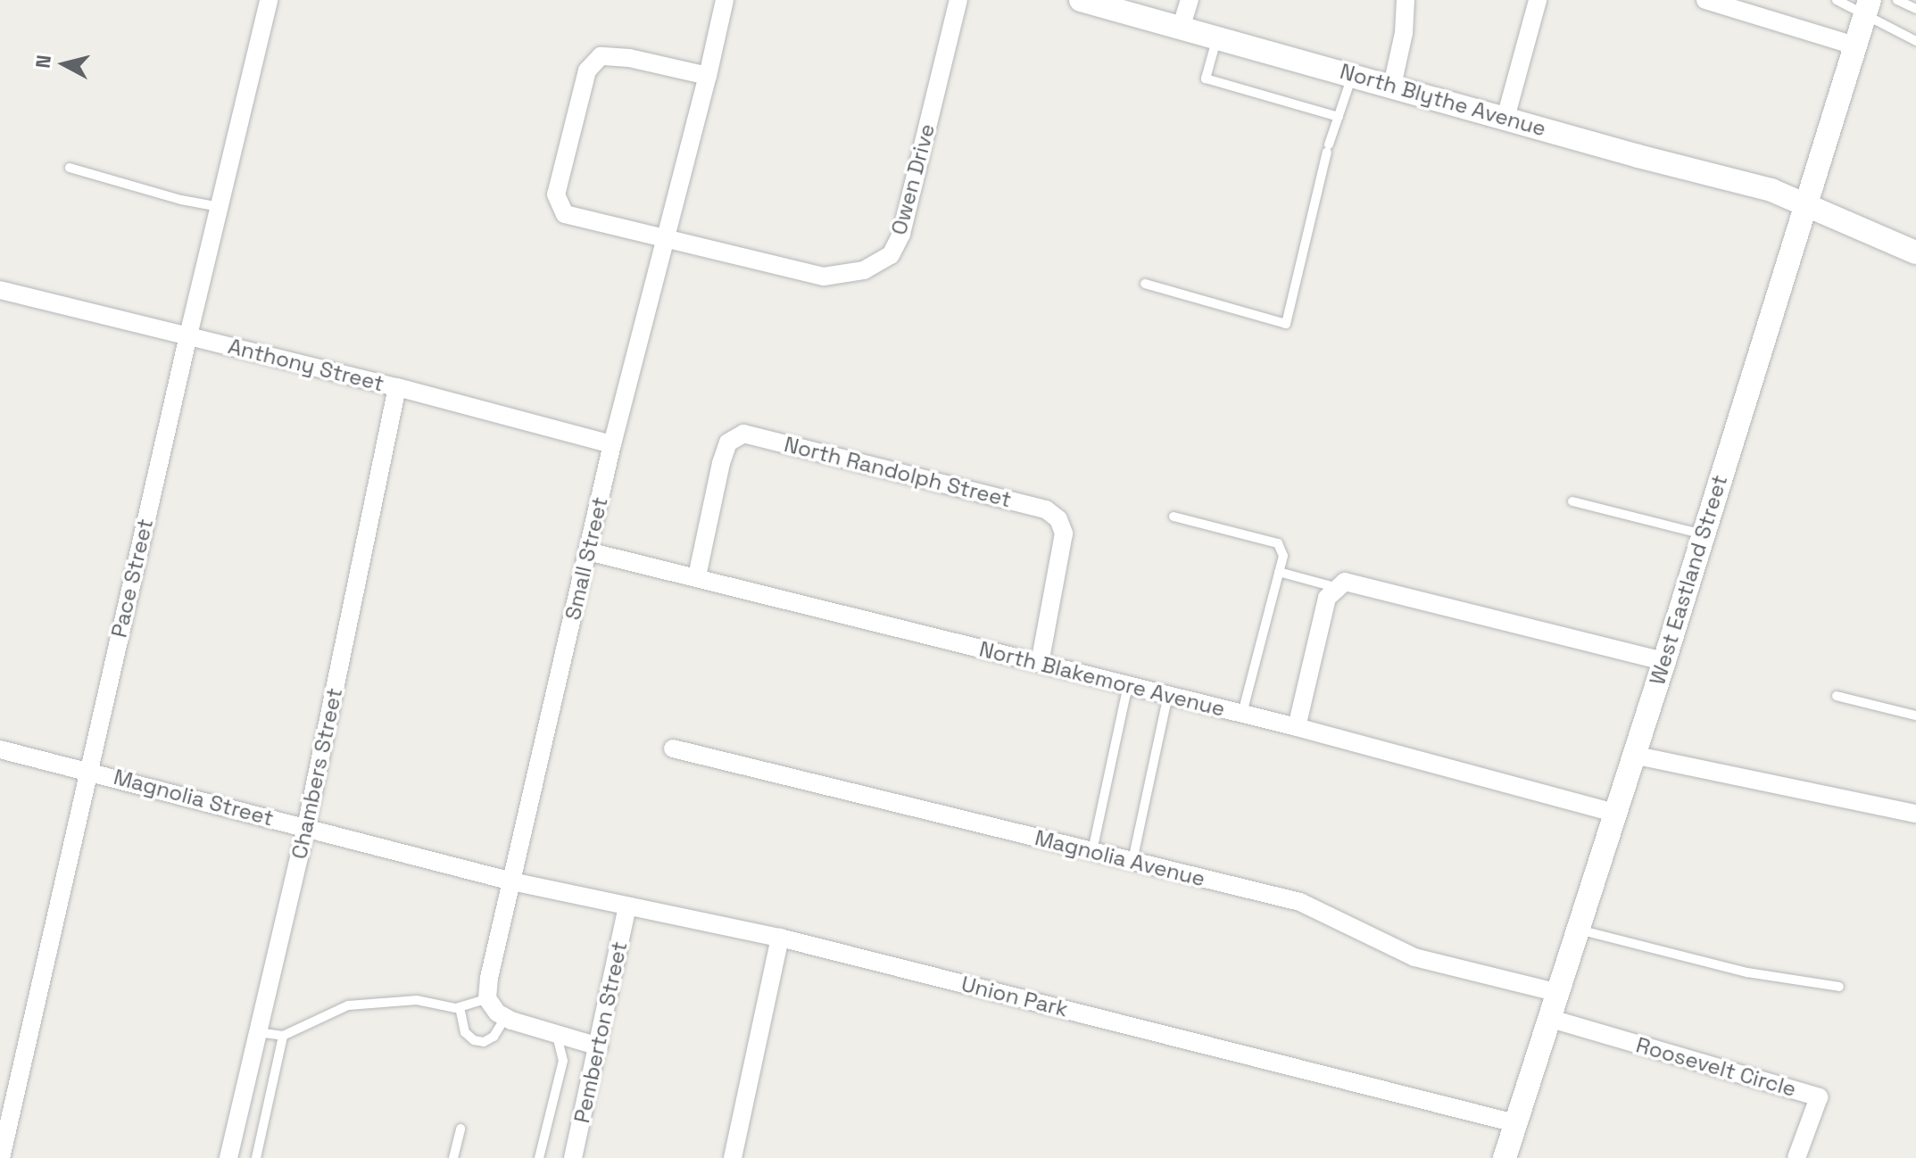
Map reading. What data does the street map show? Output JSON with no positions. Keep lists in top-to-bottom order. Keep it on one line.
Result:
{"streets":{"street":["North Blythe Avenue","Owen Drive","Anthony Street","North Randolph Street","Small Street","Pace Street","West Eastland Street","North Blakemore Avenue","Chambers Street","Magnolia Street","Magnolia Avenue","Union Park","Pemberton Street","Roosevelt Circle"]},"crossings":[["North Blythe Avenue","West Eastland Street"],["Owen Drive","Small Street"],["Anthony Street","Small Street"],["Anthony Street","Pace Street"],["Anthony Street","Chambers Street"],["North Randolph Street","North Blakemore Avenue"],["Small Street","North Blakemore Avenue"],["Small Street","Magnolia Street"],["Small Street","Union Park"],["Pace Street","Magnolia Street"],["West Eastland Street","North Blakemore Avenue"],["West Eastland Street","Magnolia Avenue"],["West Eastland Street","Union Park"],["West Eastland Street","Roosevelt Circle"],["Chambers Street","Magnolia Street"],["Magnolia Street","Union Park"],["Union Park","Pemberton Street"]],"north":"left"}
